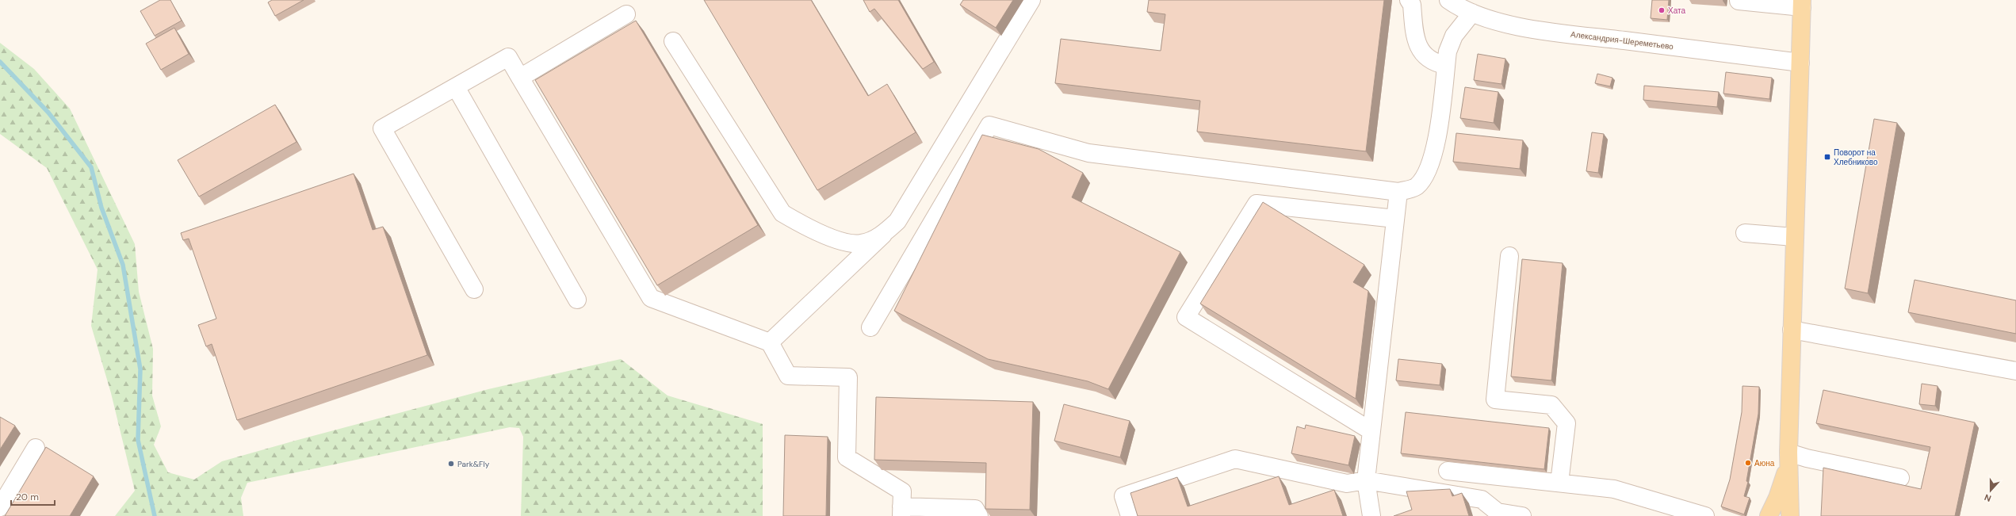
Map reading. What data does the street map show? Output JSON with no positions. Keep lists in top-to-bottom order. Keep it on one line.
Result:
{"streets":{"street":["Александрия-Шереметьево"]},"places":{"other":["Хата","Аюна","Park&Fly"],"transit":["Поворот на Хлебниково"]},"scale_bar":"20 m","north":"bottom"}
